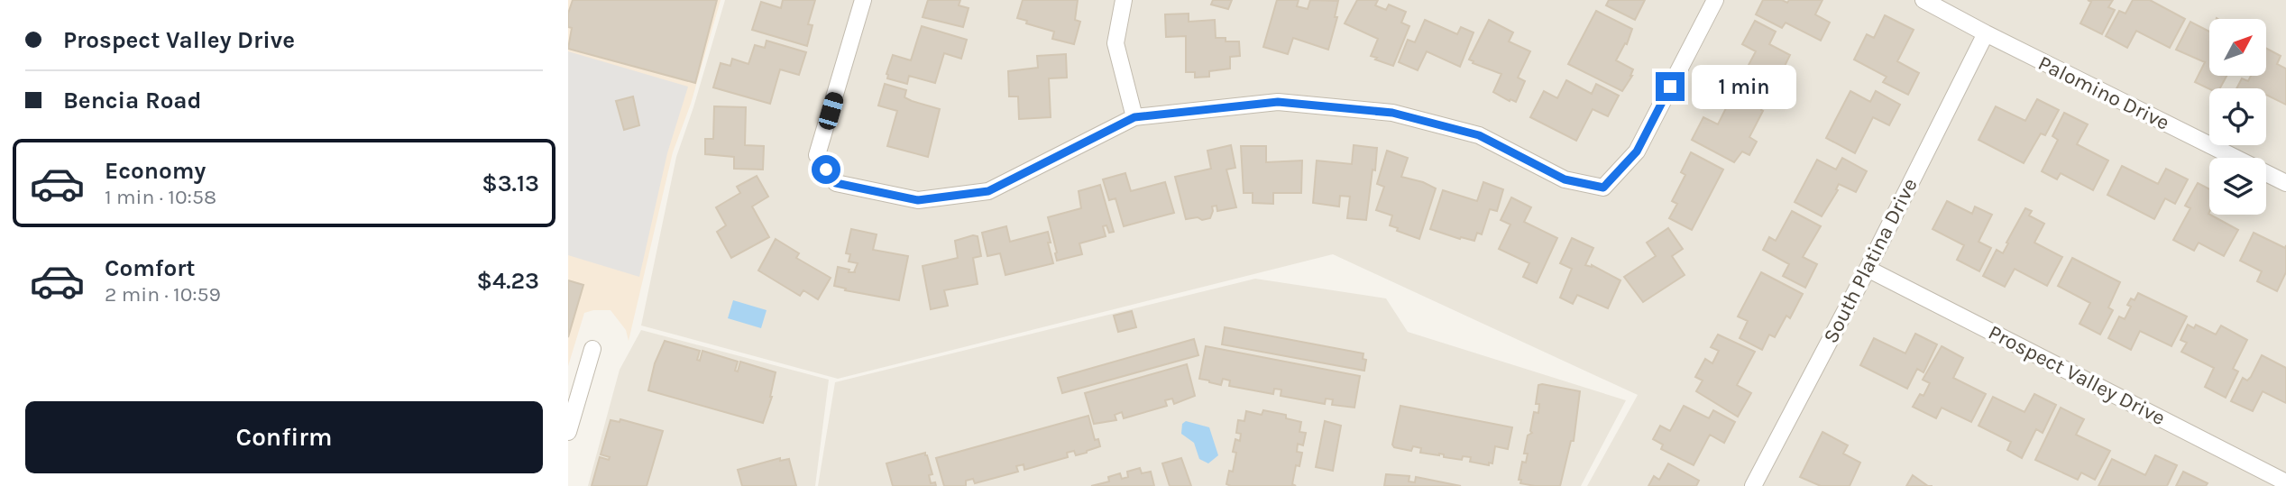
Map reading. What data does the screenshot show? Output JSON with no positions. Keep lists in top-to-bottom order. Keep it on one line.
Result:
{"streets":{"street":["Palomino Drive","South Platina Drive","Prospect Valley Drive"]},"crossings":[["Palomino Drive","South Platina Drive"],["South Platina Drive","Prospect Valley Drive"]],"north":"top right","page":{"banner":["Prospect Valley Drive","Bencia Road"],"bubble":"1 min","list":[{"name":"Economy","note":"1 min · 10:58","value":"$3.13"},{"name":"Comfort","note":"2 min · 10:59","value":"$4.23"}],"buttons":"Confirm"}}
